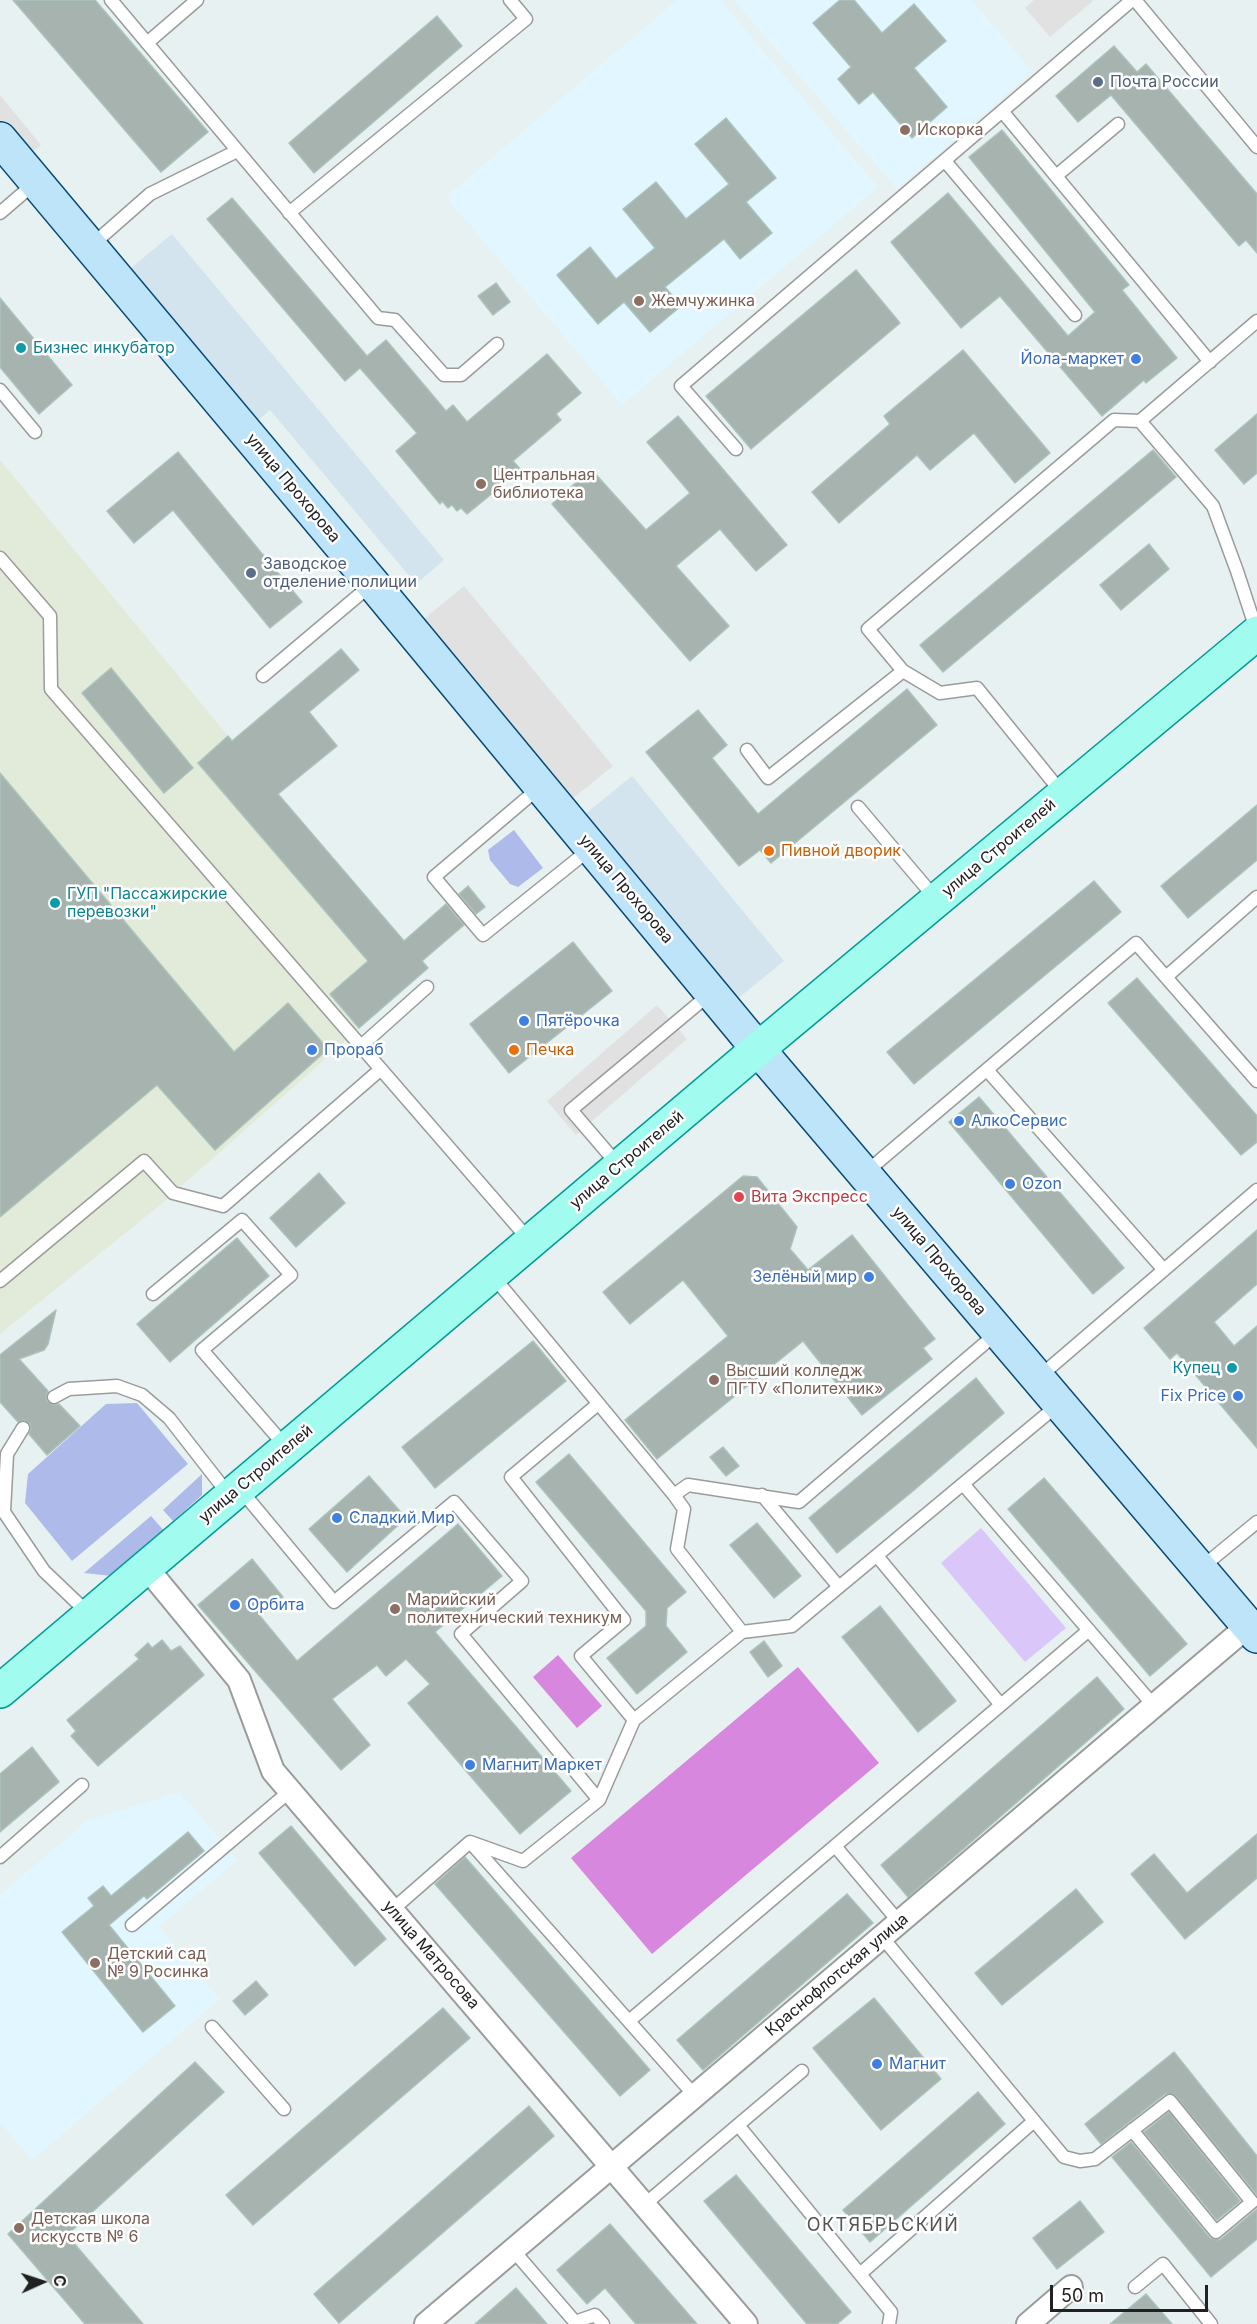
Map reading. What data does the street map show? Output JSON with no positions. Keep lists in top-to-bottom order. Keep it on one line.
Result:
{"streets":{"main road":["улица Строителей"],"street":["улица Прохорова","улица Матросова","Краснофлотская улица"]},"crossings":[["улица Прохорова","улица Строителей"],["улица Прохорова","Краснофлотская улица"],["улица Строителей","улица Матросова"],["улица Матросова","Краснофлотская улица"]],"districts":["ОКТЯБРЬСКИЙ"],"places":["Почта России","Искорка","Жемчужинка","Бизнес инкубатор","Йола-маркет","Центральная библиотека","Заводское отделение полиции","Пивной дворик","ГУП \"Пассажирские перевозки\"","Пятёрочка","Прораб","Печка","АлкоСервис","Ozon","Вита Экспресс","Зелёный мир","Купец","Высший колледж ПГТУ «Политехник»","Fix Price","Сладкий Мир","Орбита","Марийский политехнический техникум","Магнит Маркет","Детский сад № 9 Росинка","Магнит","Детская школа искусств № 6"],"scale_bar":"50 m","north":"right"}
